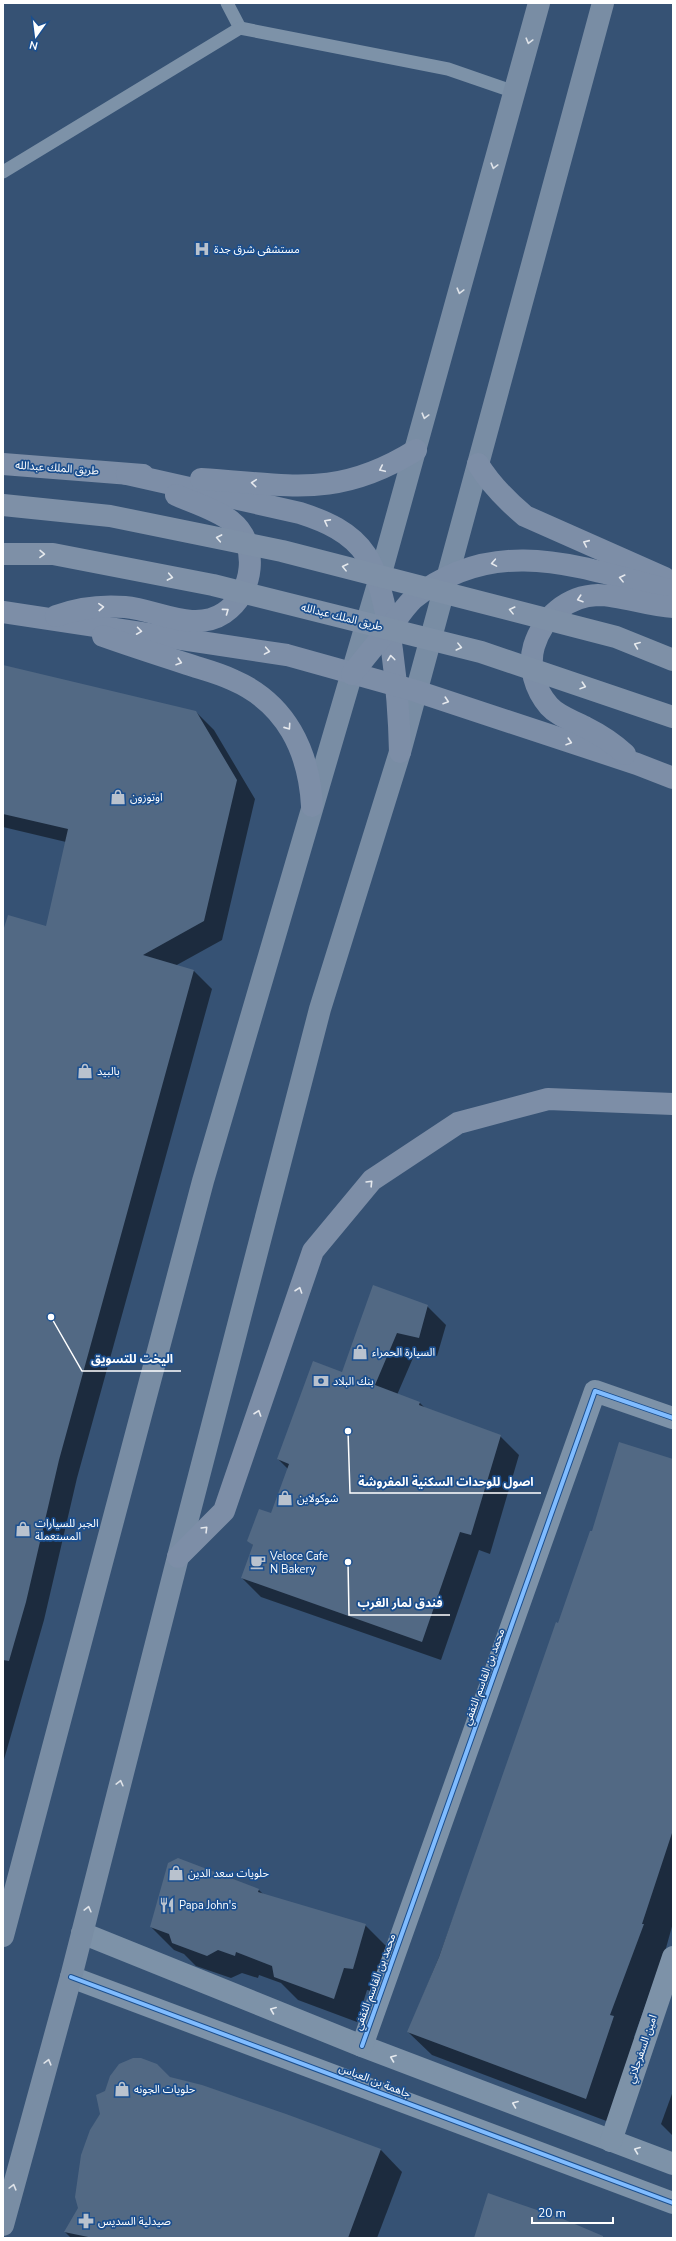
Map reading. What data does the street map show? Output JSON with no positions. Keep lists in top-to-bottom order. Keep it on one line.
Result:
{"streets":{"highway":["طريق الملك عبدالله"],"street":["محمد بن القاسم الثقفي","امين السفرجلاني","جاهمة بن العباس"]},"places":{"hospital":["مستشفى شرق جدة"],"shop":["اوتوزون","بالبيد","السيارة الحمراء","شوكولاين","الجبر للسيارات المستعملة","حلويات سعد الدين","حلويات الجونه"],"other":["اليخت للتسويق","اصول للوحدات السكنية المفروشة","فندق لمار الغرب"],"bank":["بنك البلاد"],"cafe":["Veloce Cafe N Bakery"],"restaurant":["Papa John's"],"pharmacy":["صيدلية السديس"]},"scale_bar":"20 m","north":"bottom"}
